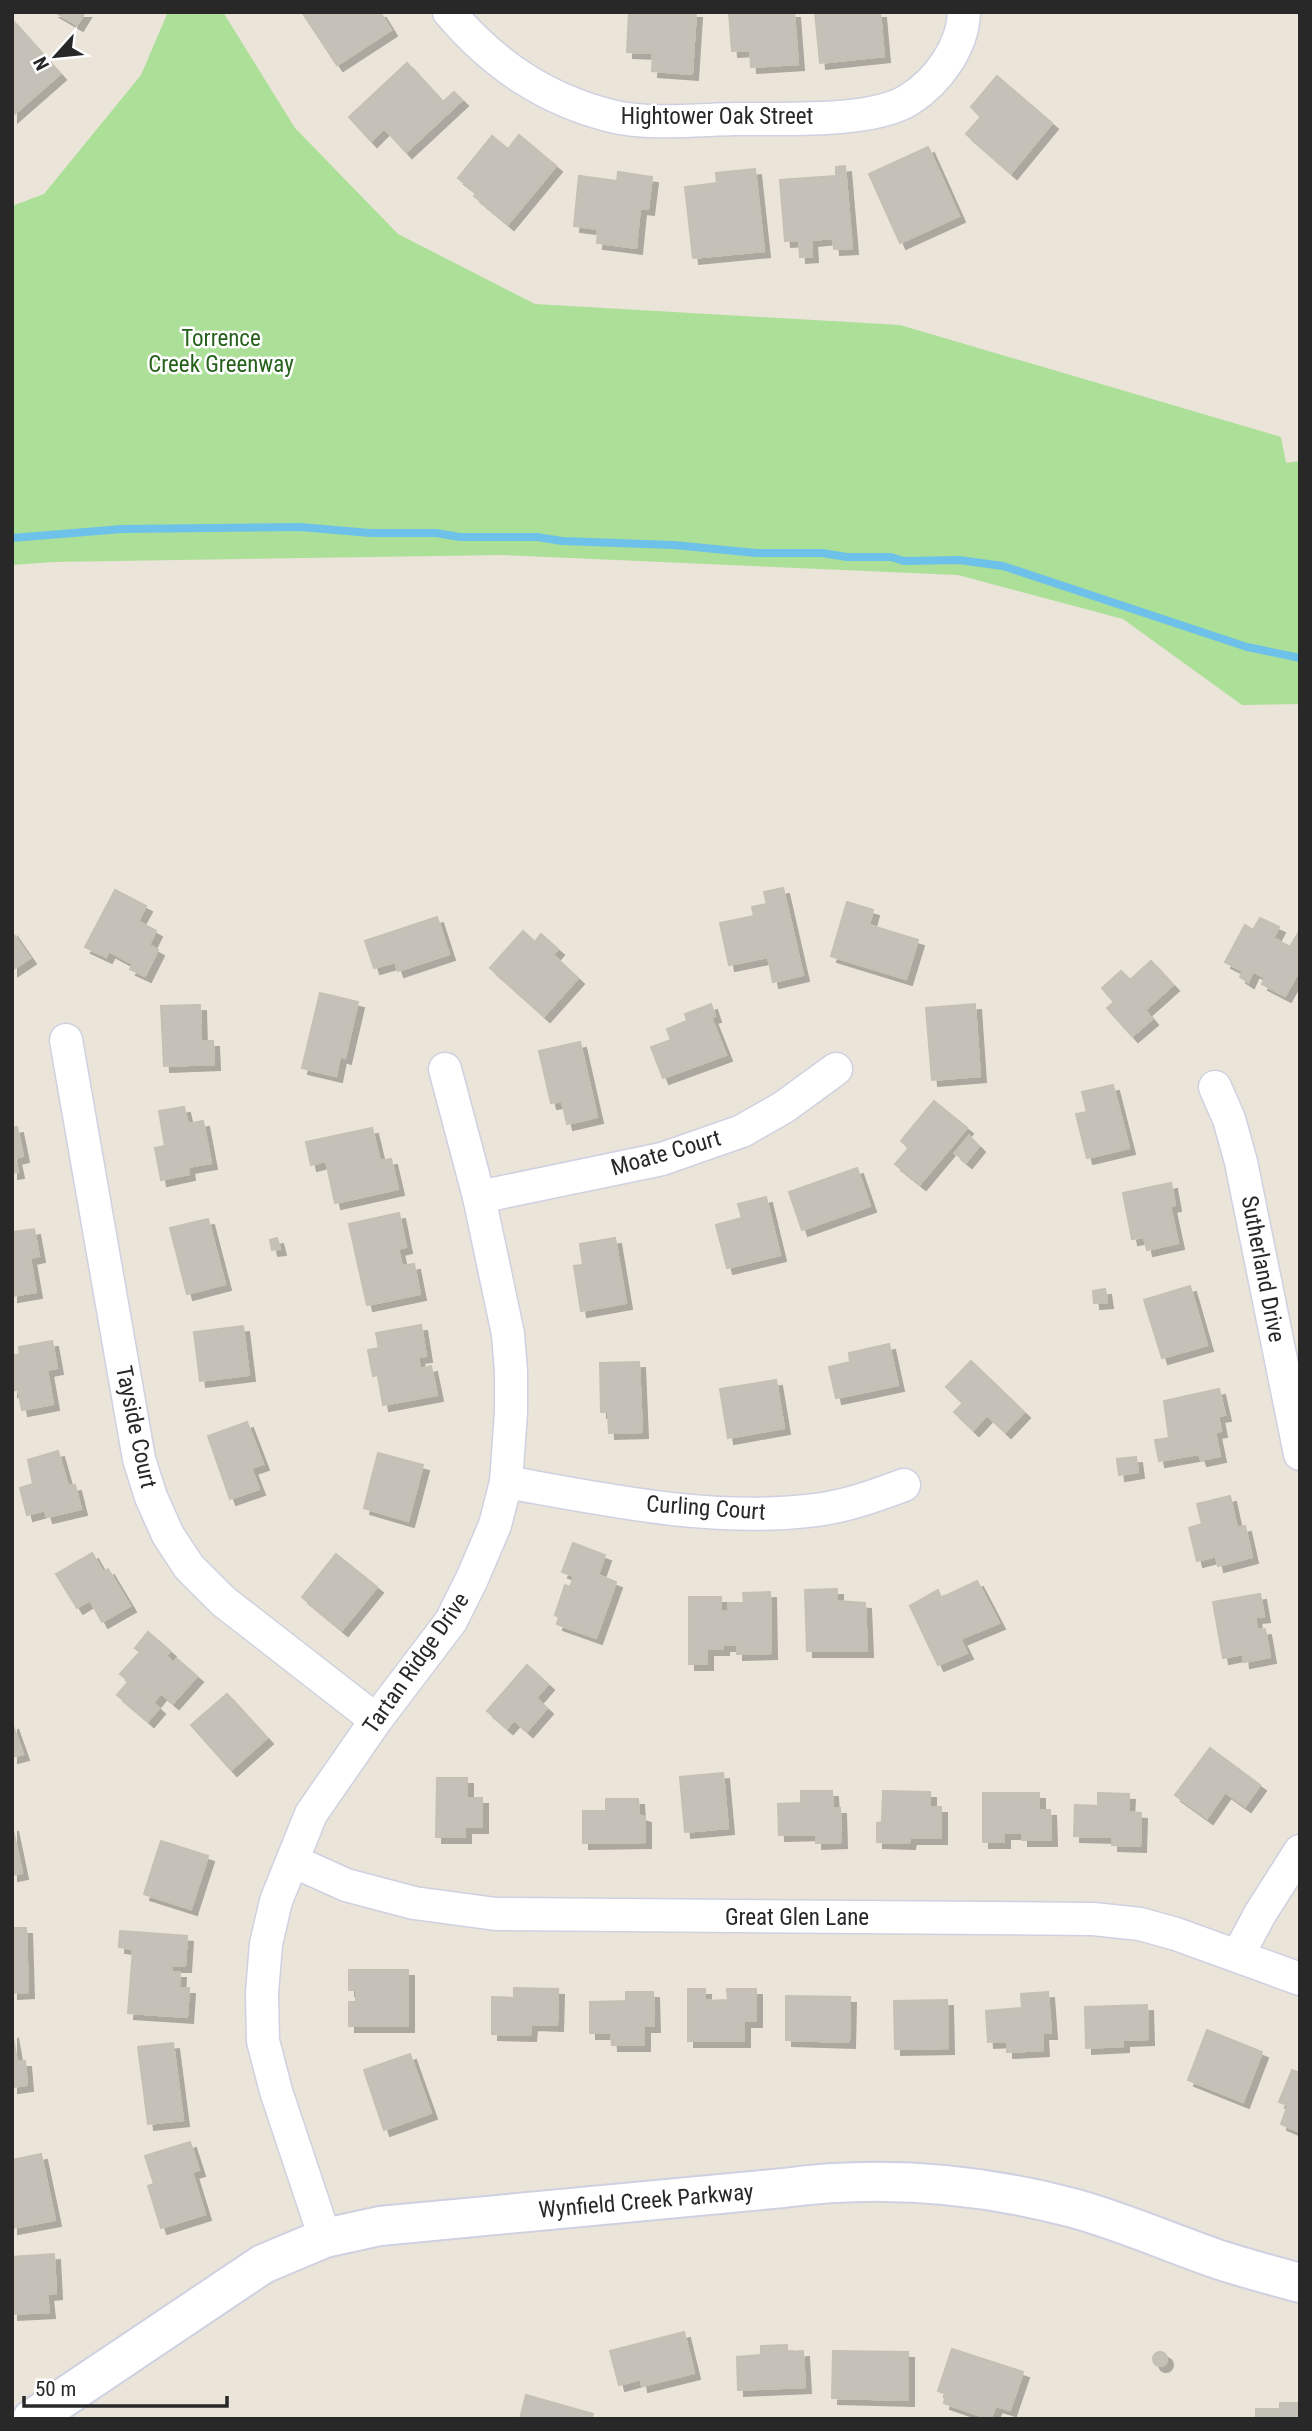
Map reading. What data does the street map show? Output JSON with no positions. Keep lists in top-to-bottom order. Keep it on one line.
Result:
{"streets":{"street":["Hightower Oak Street","Moate Court","Sutherland Drive","Tayside Court","Curling Court","Tartan Ridge Drive","Great Glen Lane","Wynfield Creek Parkway"]},"crossings":[["Moate Court","Tartan Ridge Drive"],["Tayside Court","Tartan Ridge Drive"],["Curling Court","Tartan Ridge Drive"],["Tartan Ridge Drive","Great Glen Lane"],["Tartan Ridge Drive","Wynfield Creek Parkway"]],"parks":["Torrence Creek Greenway"],"scale_bar":"50 m","north":"bottom left"}
